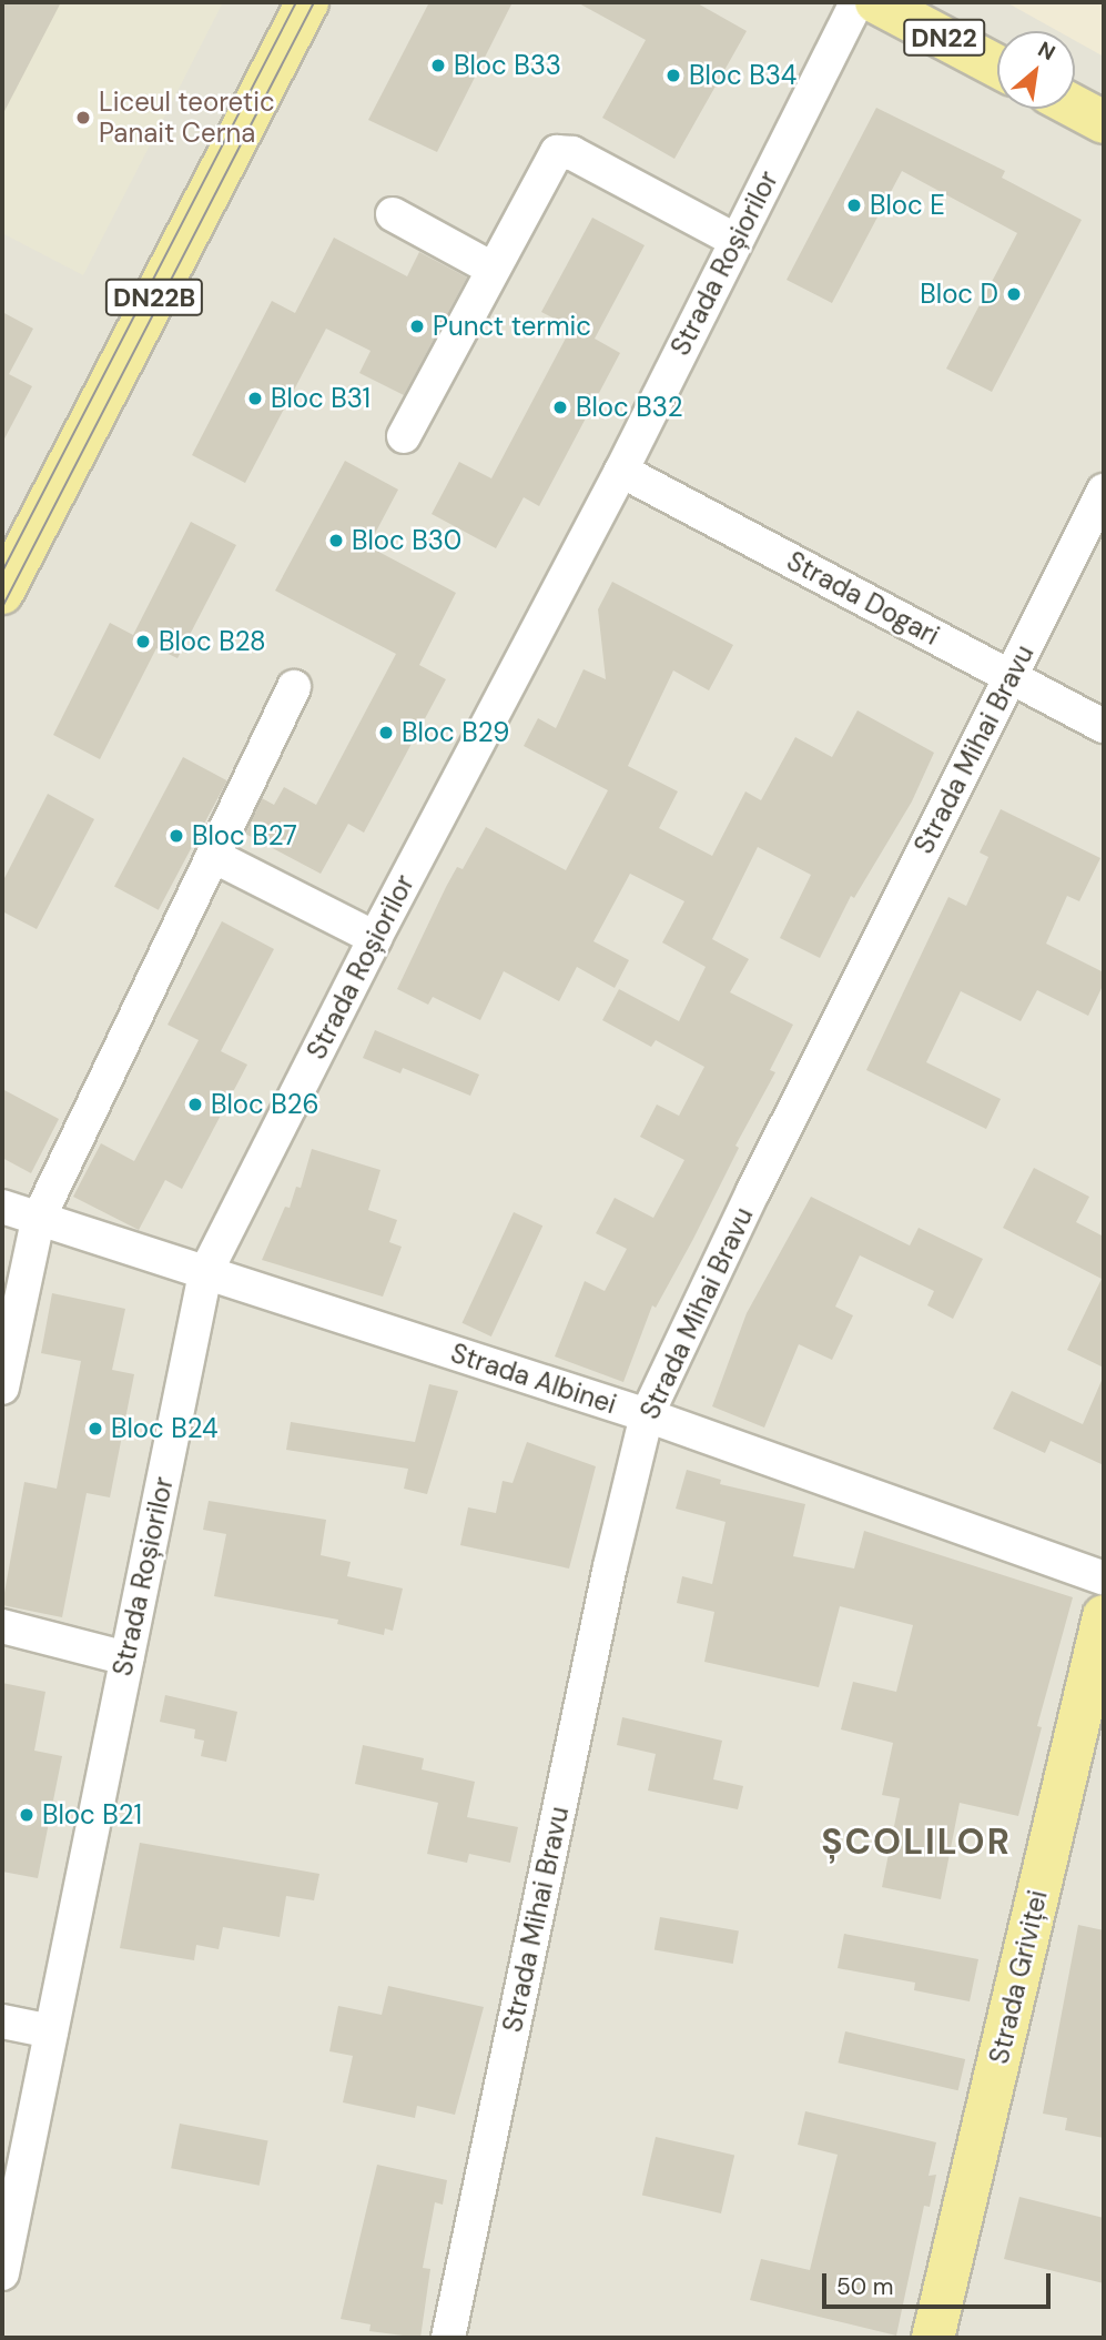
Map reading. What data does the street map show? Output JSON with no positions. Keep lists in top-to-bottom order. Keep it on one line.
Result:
{"streets":{"main road":["DN22","DN22B","Strada Griviței"],"street":["Strada Roșiorilor","Strada Dogari","Strada Mihai Bravu","Strada Albinei"]},"crossings":[["Strada Roșiorilor","Strada Dogari"],["Strada Roșiorilor","Strada Albinei"],["Strada Dogari","Strada Mihai Bravu"],["Strada Mihai Bravu","Strada Albinei"]],"districts":["ȘCOLILOR"],"places":["Bloc B33","Bloc B34","Liceul teoretic Panait Cerna","Bloc E","Bloc D","Punct termic","Bloc B31","Bloc B32","Bloc B30","Bloc B28","Bloc B29","Bloc B27","Bloc B26","Bloc B24","Bloc B21"],"scale_bar":"50 m","north":"top right"}
